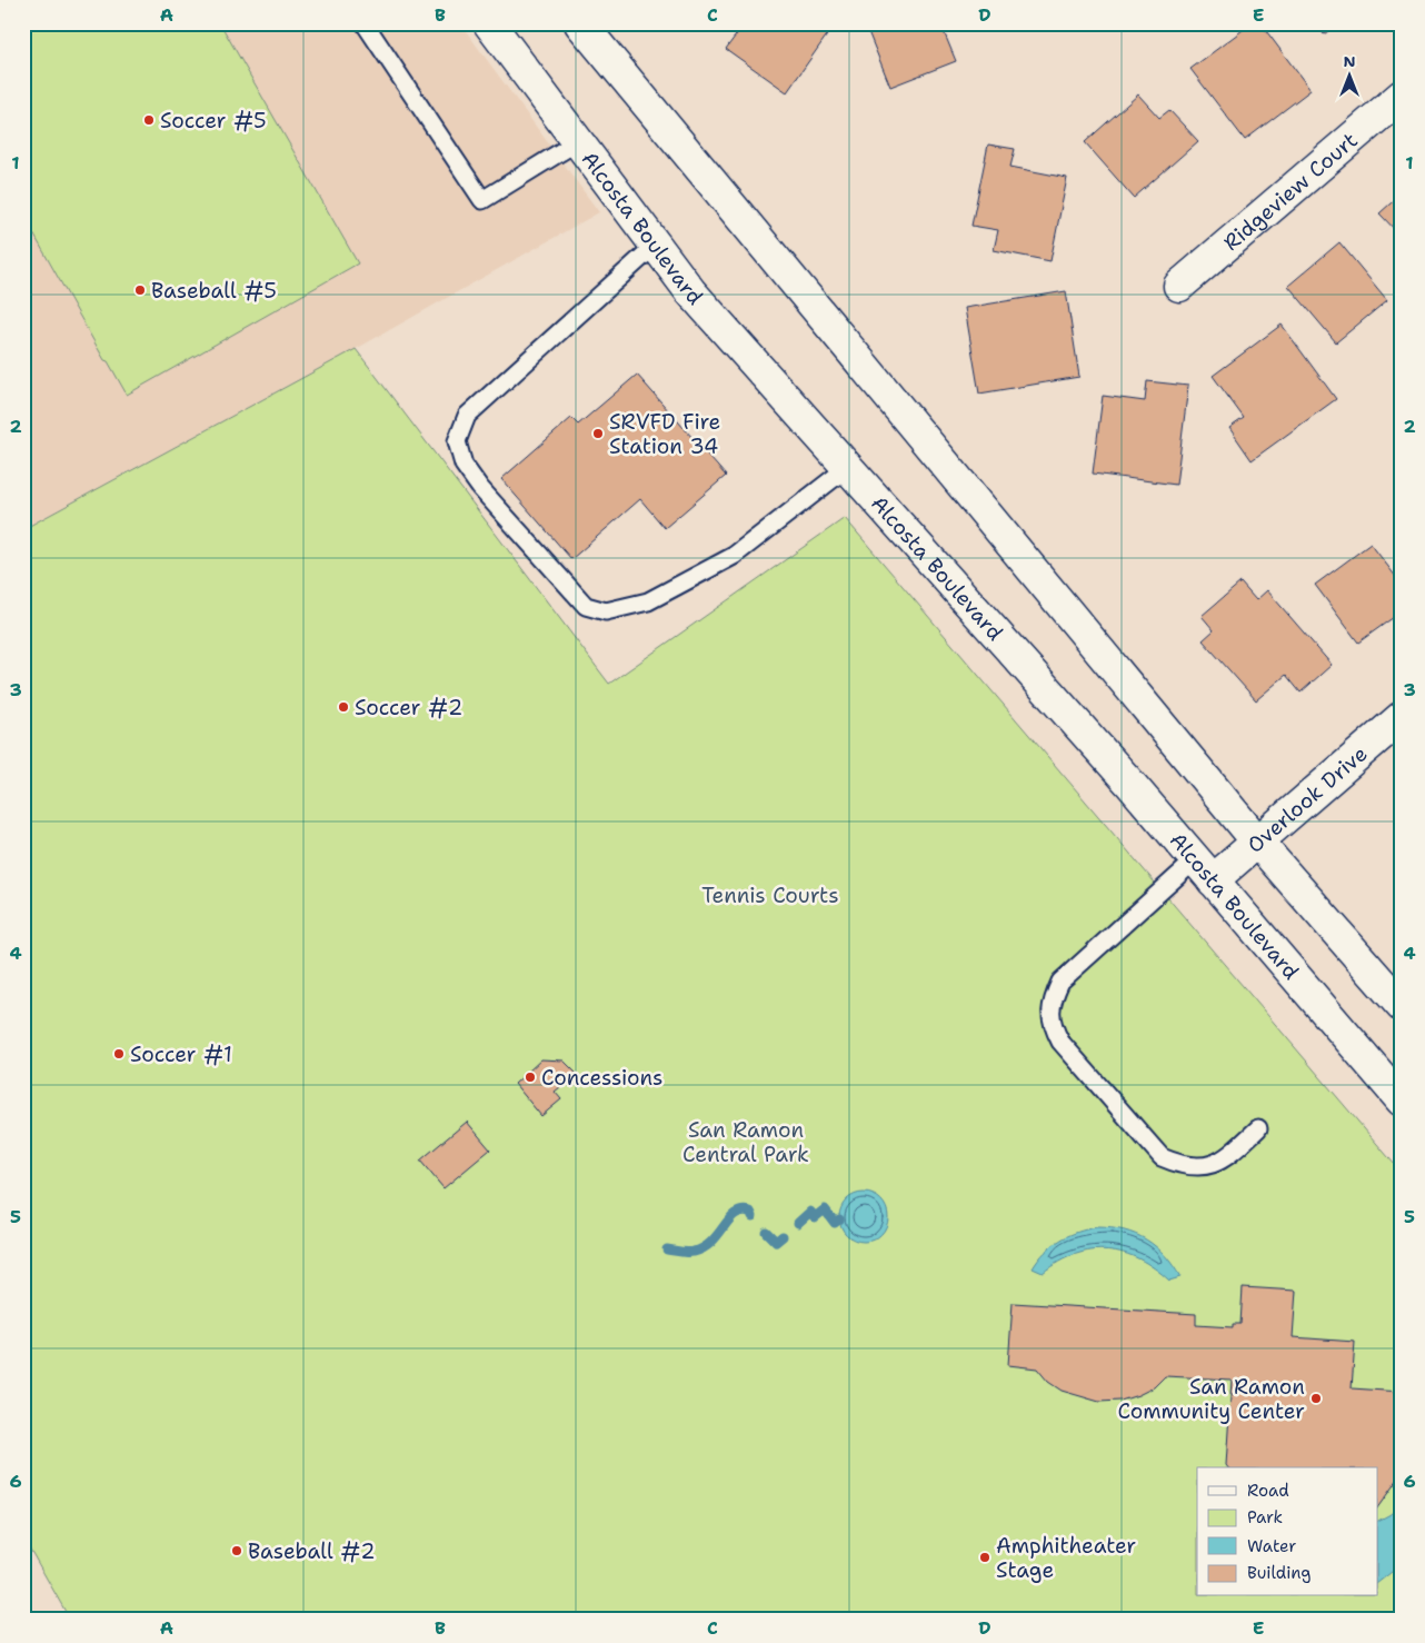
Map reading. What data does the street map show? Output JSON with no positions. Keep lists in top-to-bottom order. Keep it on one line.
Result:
{"streets":{"main road":["Ridgeview Court","Alcosta Boulevard","Overlook Drive"]},"crossings":[["Alcosta Boulevard","Overlook Drive"]],"parks":["Tennis Courts","San Ramon Central Park"],"places":["Soccer #5","Baseball #5","SRVFD Fire Station 34","Soccer #2","Soccer #1","Concessions","San Ramon Community Center","Baseball #2","Amphitheater Stage"],"legend":["Road","Park","Water","Building"],"north":"top","grid":{"columns":["A","B","C","D","E"],"rows":["1","2","3","4","5","6"]}}
